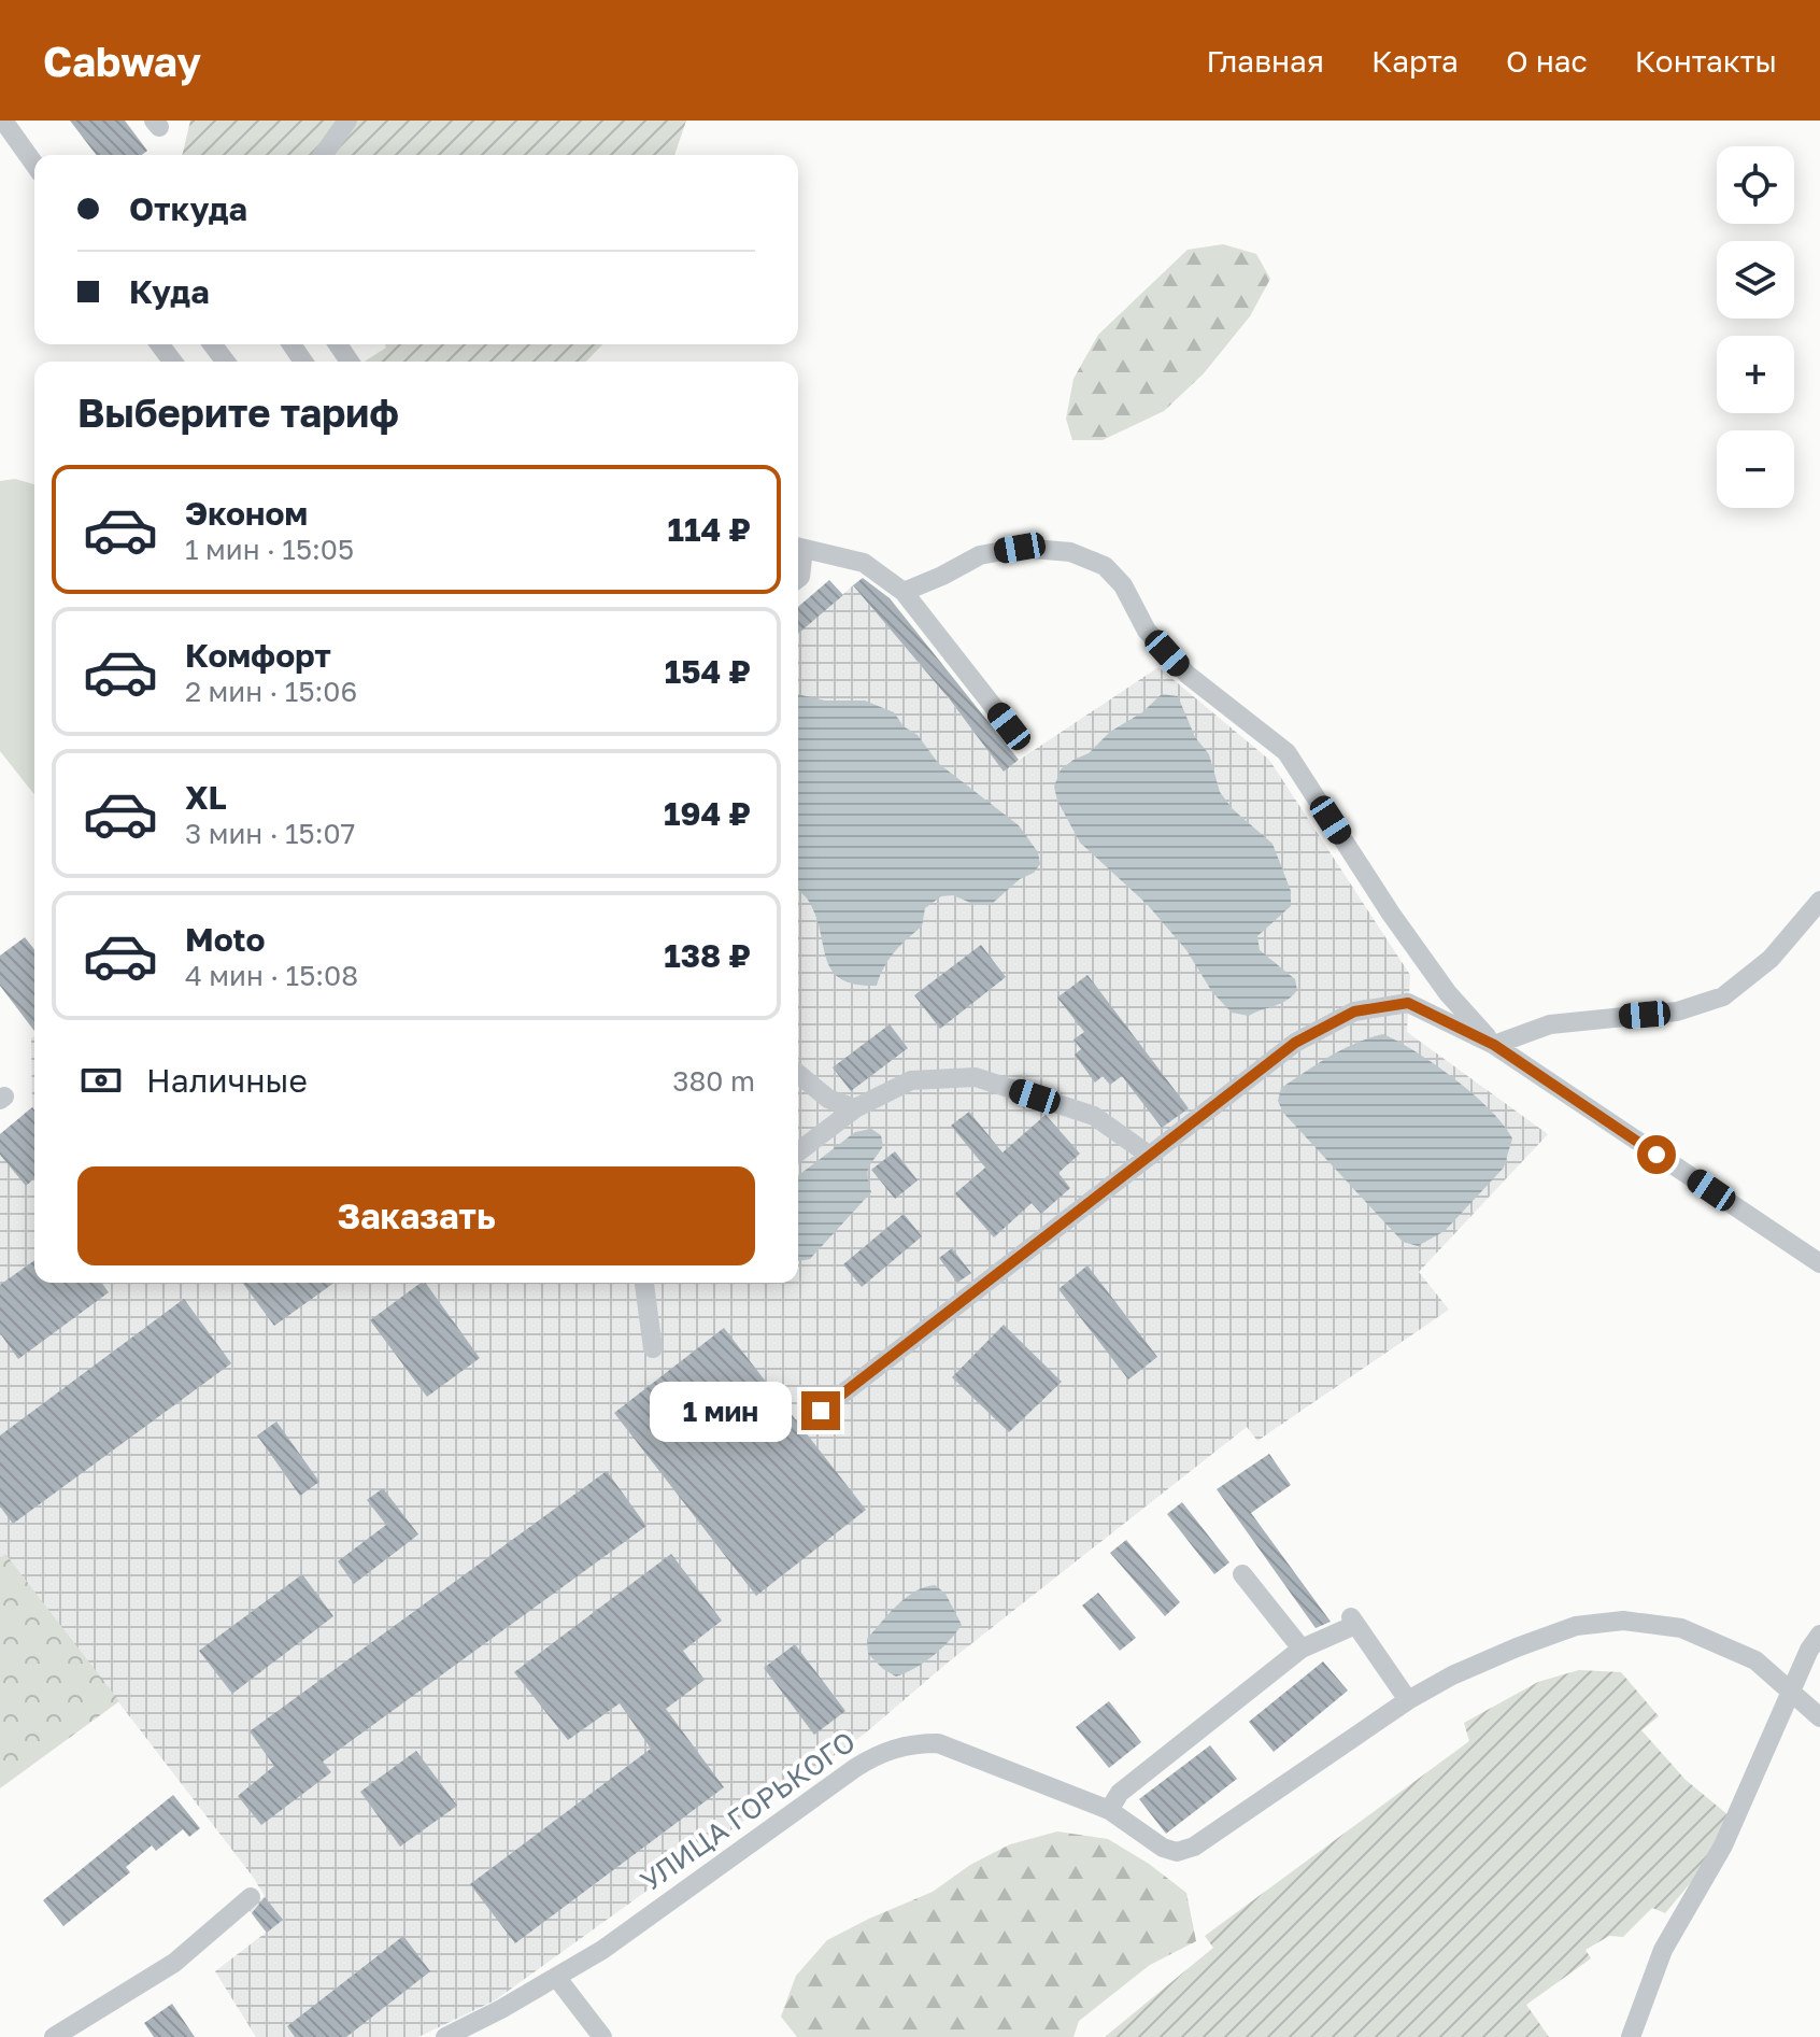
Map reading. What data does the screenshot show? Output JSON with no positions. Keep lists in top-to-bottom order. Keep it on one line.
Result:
{"streets":{"street":["УЛИЦА ГОРЬКОГО"]},"page":{"header":"Cabway","nav":["Главная","Карта","О нас","Контакты"],"map_buttons":["+","−"],"banner":["Откуда","Куда"],"heading":"Выберите тариф","list":[{"name":"Эконом","note":"1 мин · 15:05","value":"114 ₽"},{"name":"Комфорт","note":"2 мин · 15:06","value":"154 ₽"},{"name":"XL","note":"3 мин · 15:07","value":"194 ₽"},{"name":"Moto","note":"4 мин · 15:08","value":"138 ₽"}],"pay":["Наличные","380 m"],"buttons":"Заказать","bubble":"1 мин"}}
